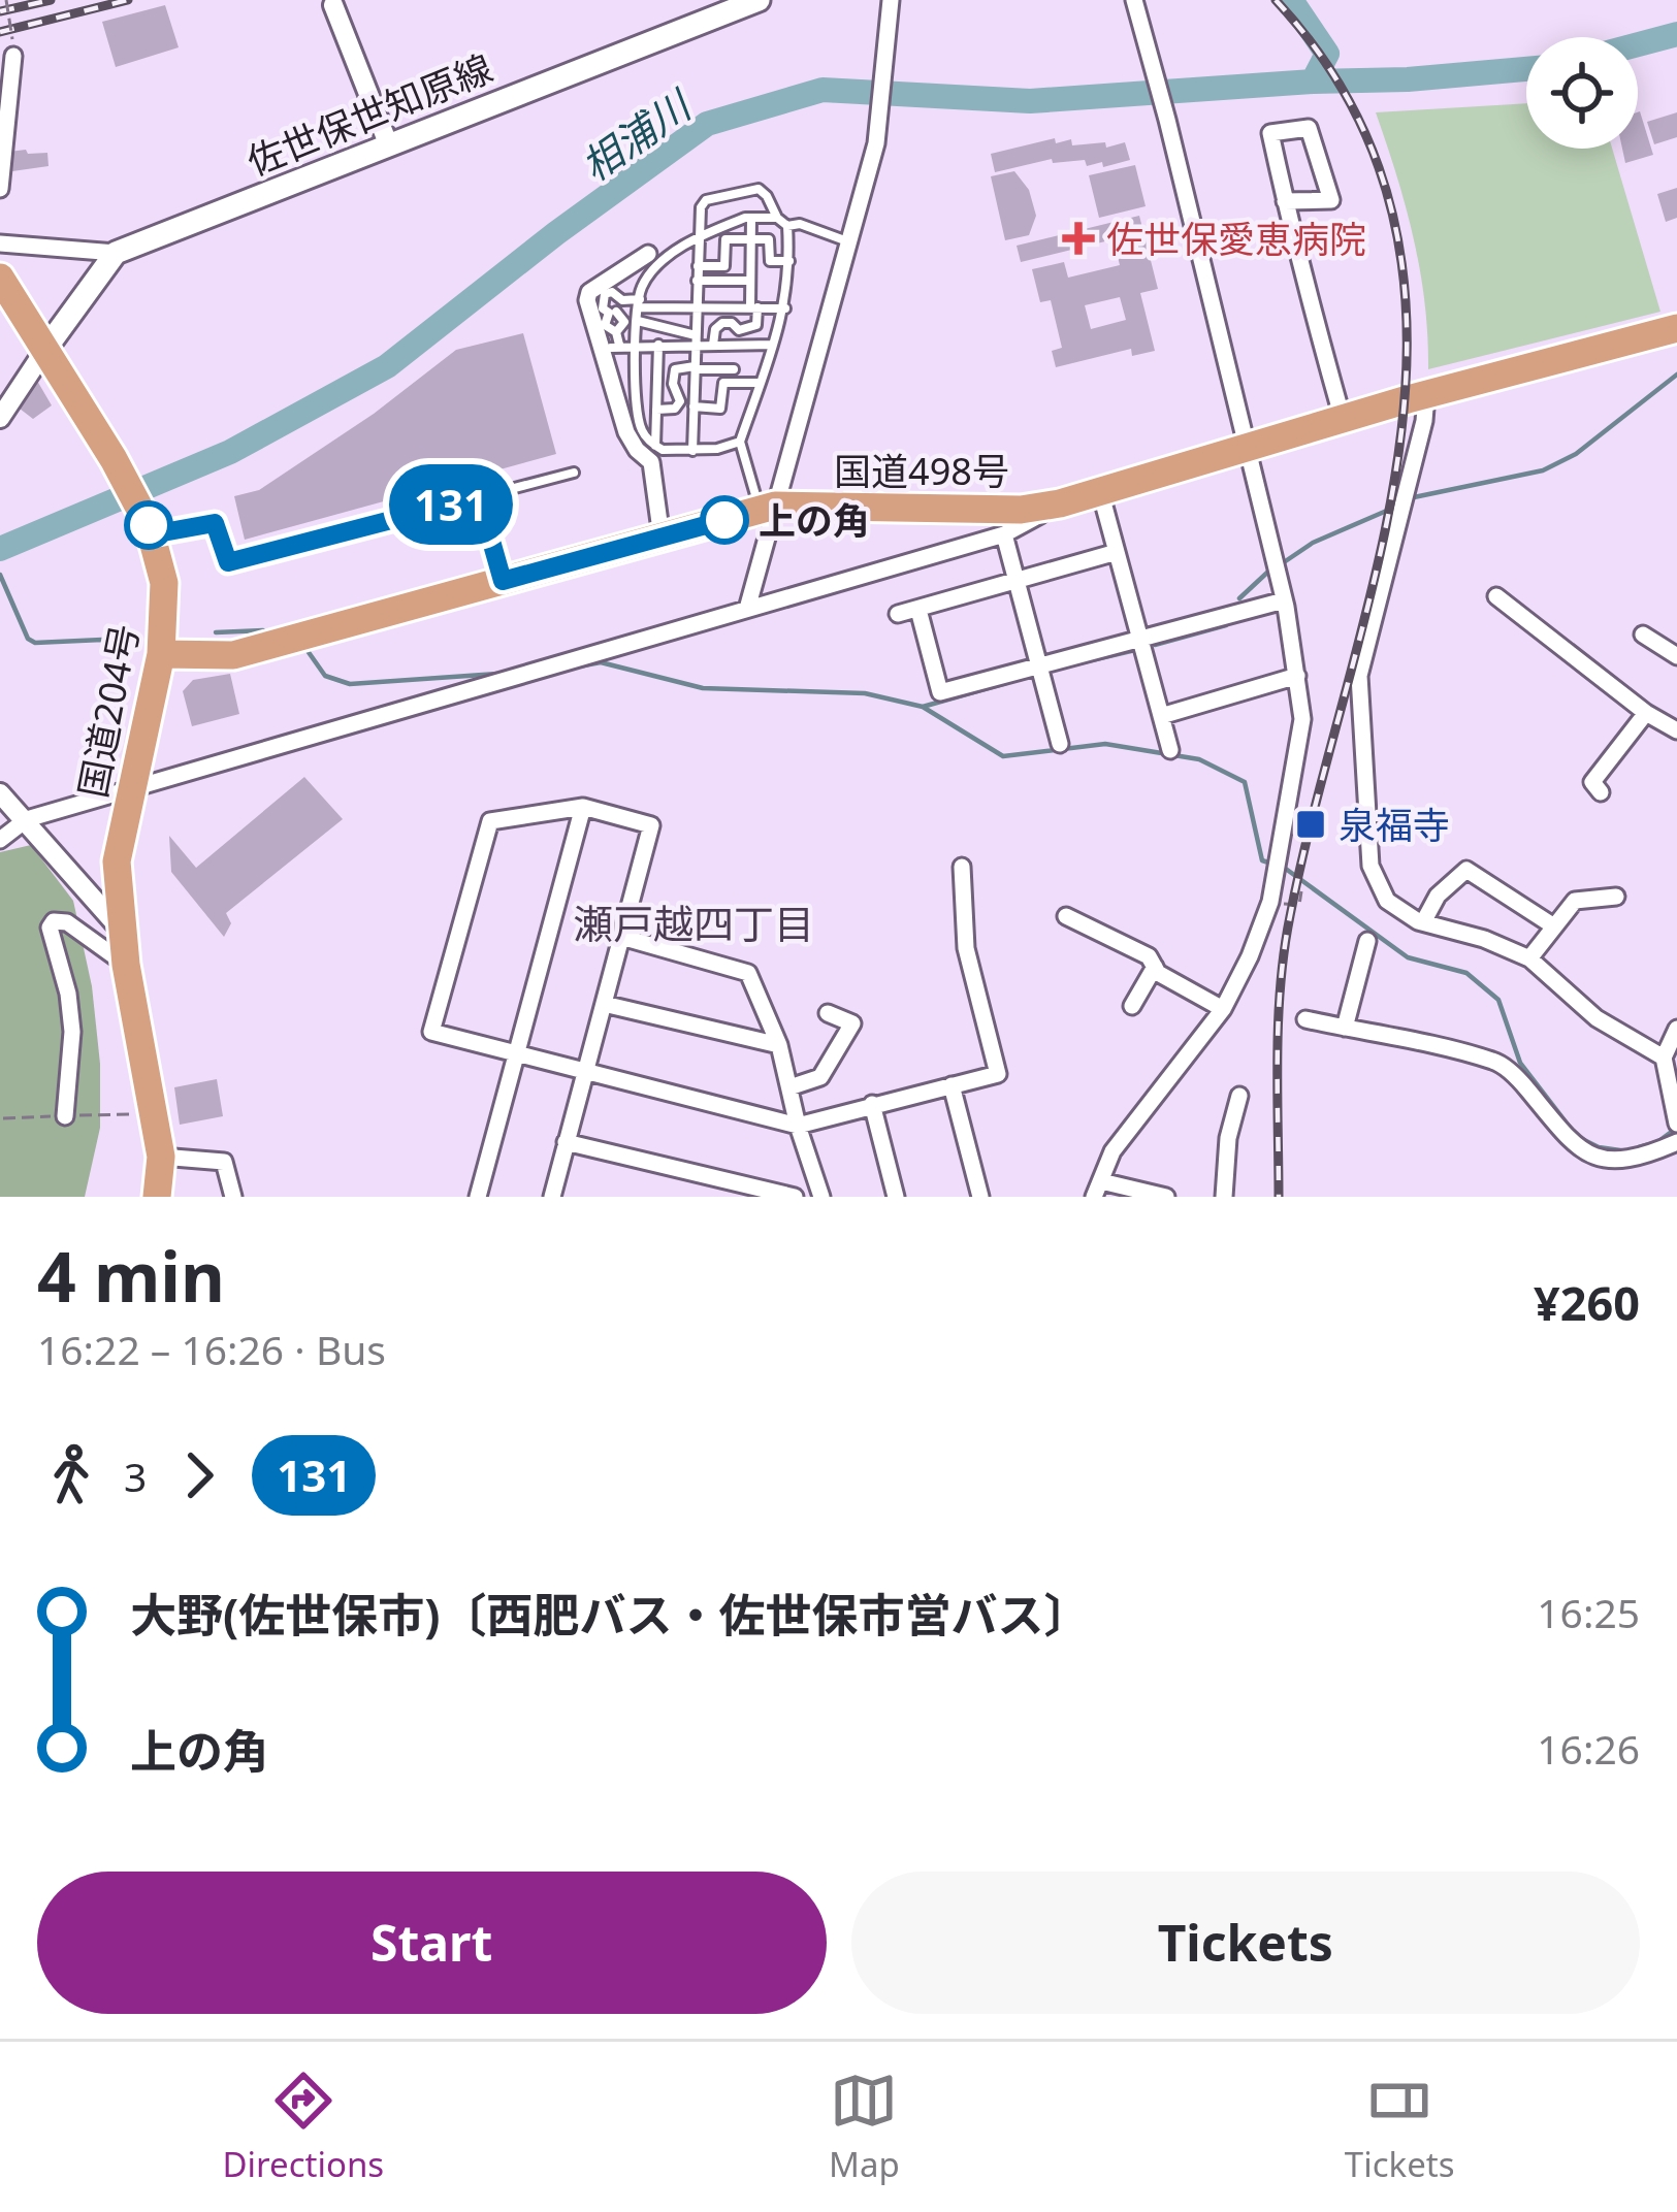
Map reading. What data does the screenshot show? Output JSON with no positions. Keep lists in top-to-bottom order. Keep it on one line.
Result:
{"streets":{"highway":["国道498号","国道204号"],"main road":["佐世保世知原線"]},"crossings":[["国道498号","国道204号"]],"districts":["瀬戸越四丁目"],"water":["相浦川"],"places":{"health":["佐世保愛恵病院"],"other":["上の角"],"transit":["泉福寺"]},"lines":["bus line 131"],"page":{"on_map":"131","heading":["4 min","16:22 – 16:26 · Bus","¥260"],"legs":["3","131"],"list":[{"name":"大野(佐世保市)〔西肥バス・佐世保市営バス〕","value":"16:25"},{"name":"上の角","value":"16:26"}],"buttons":["Start","Tickets"],"tabs":["Directions","Map","Tickets"]}}
